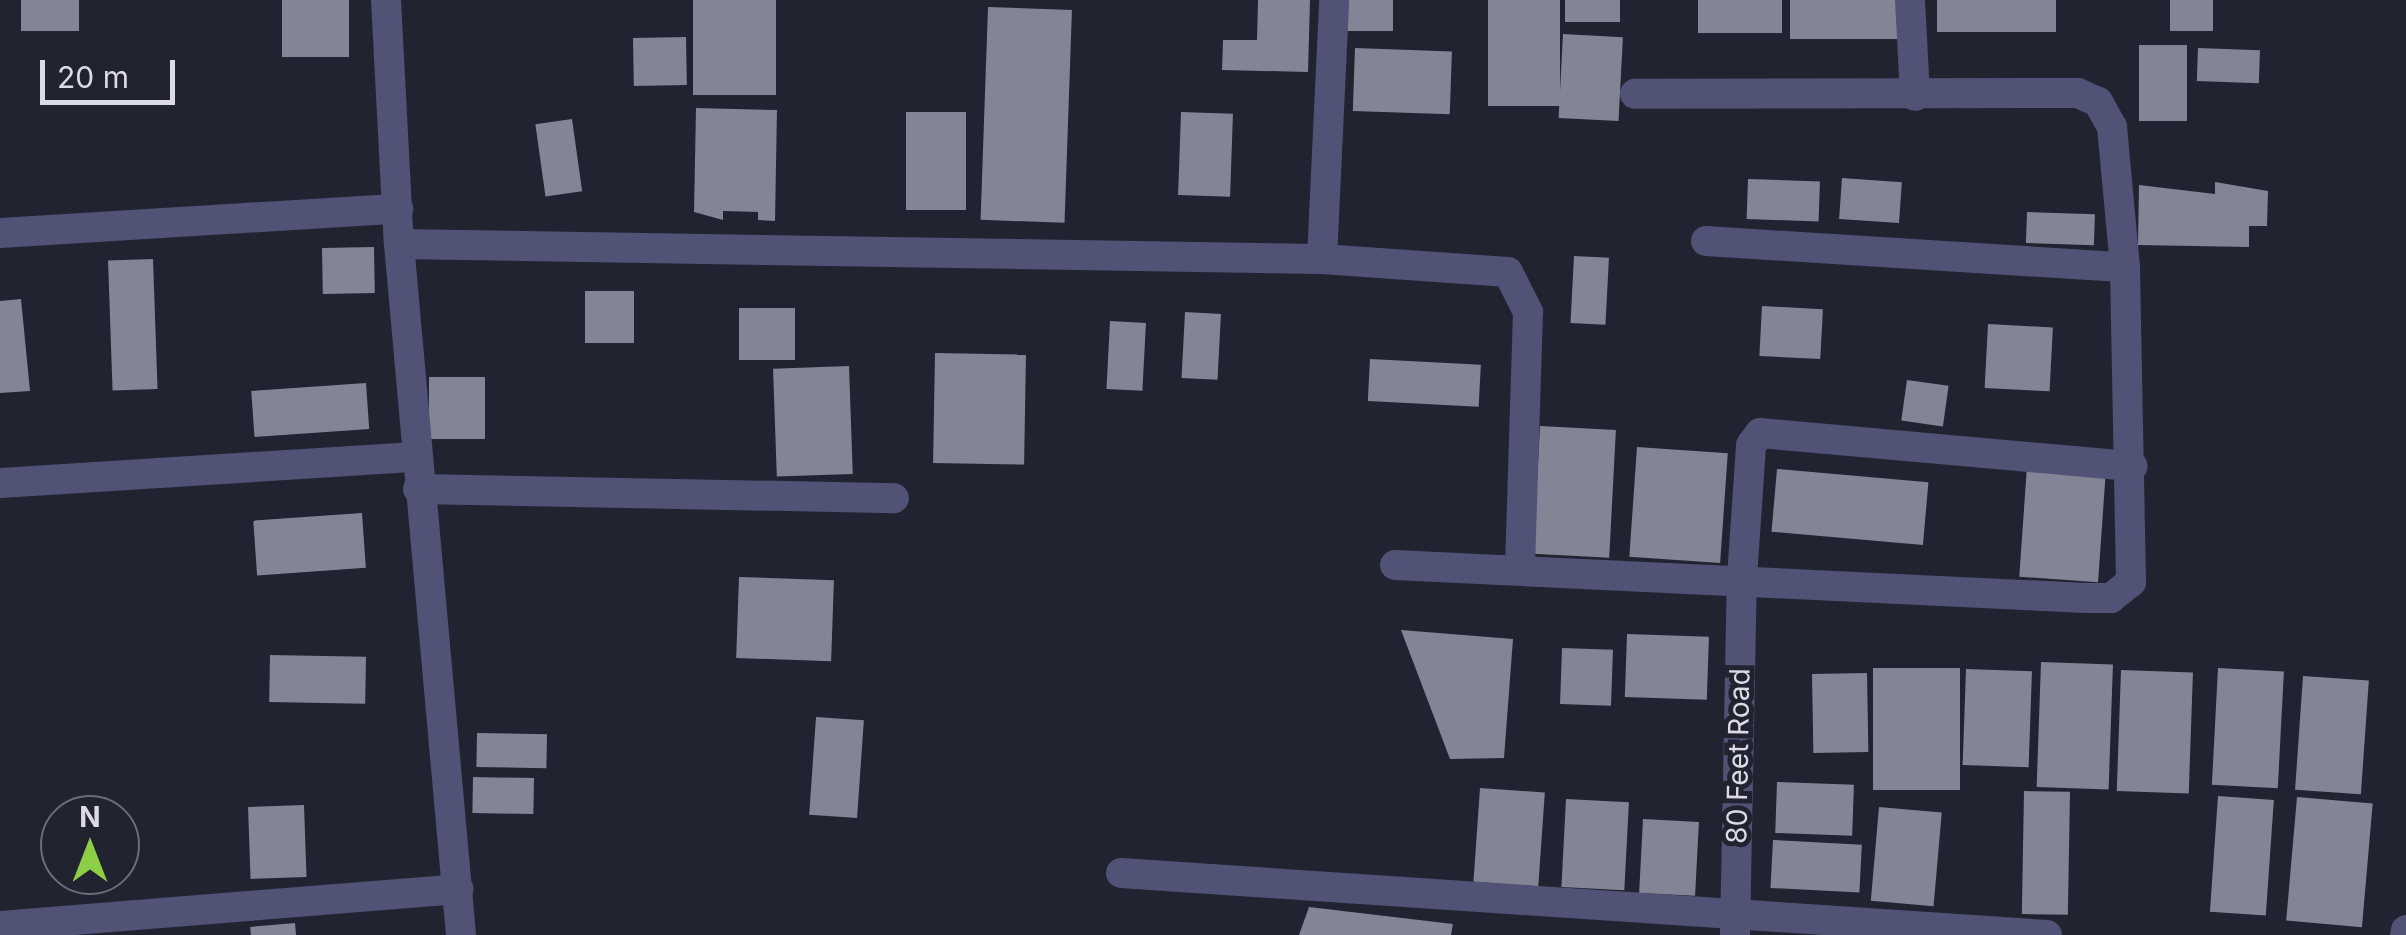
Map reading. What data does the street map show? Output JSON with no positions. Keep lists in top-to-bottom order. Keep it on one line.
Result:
{"streets":{"street":["80 Feet Road"]},"scale_bar":"20 m","north":"top"}
